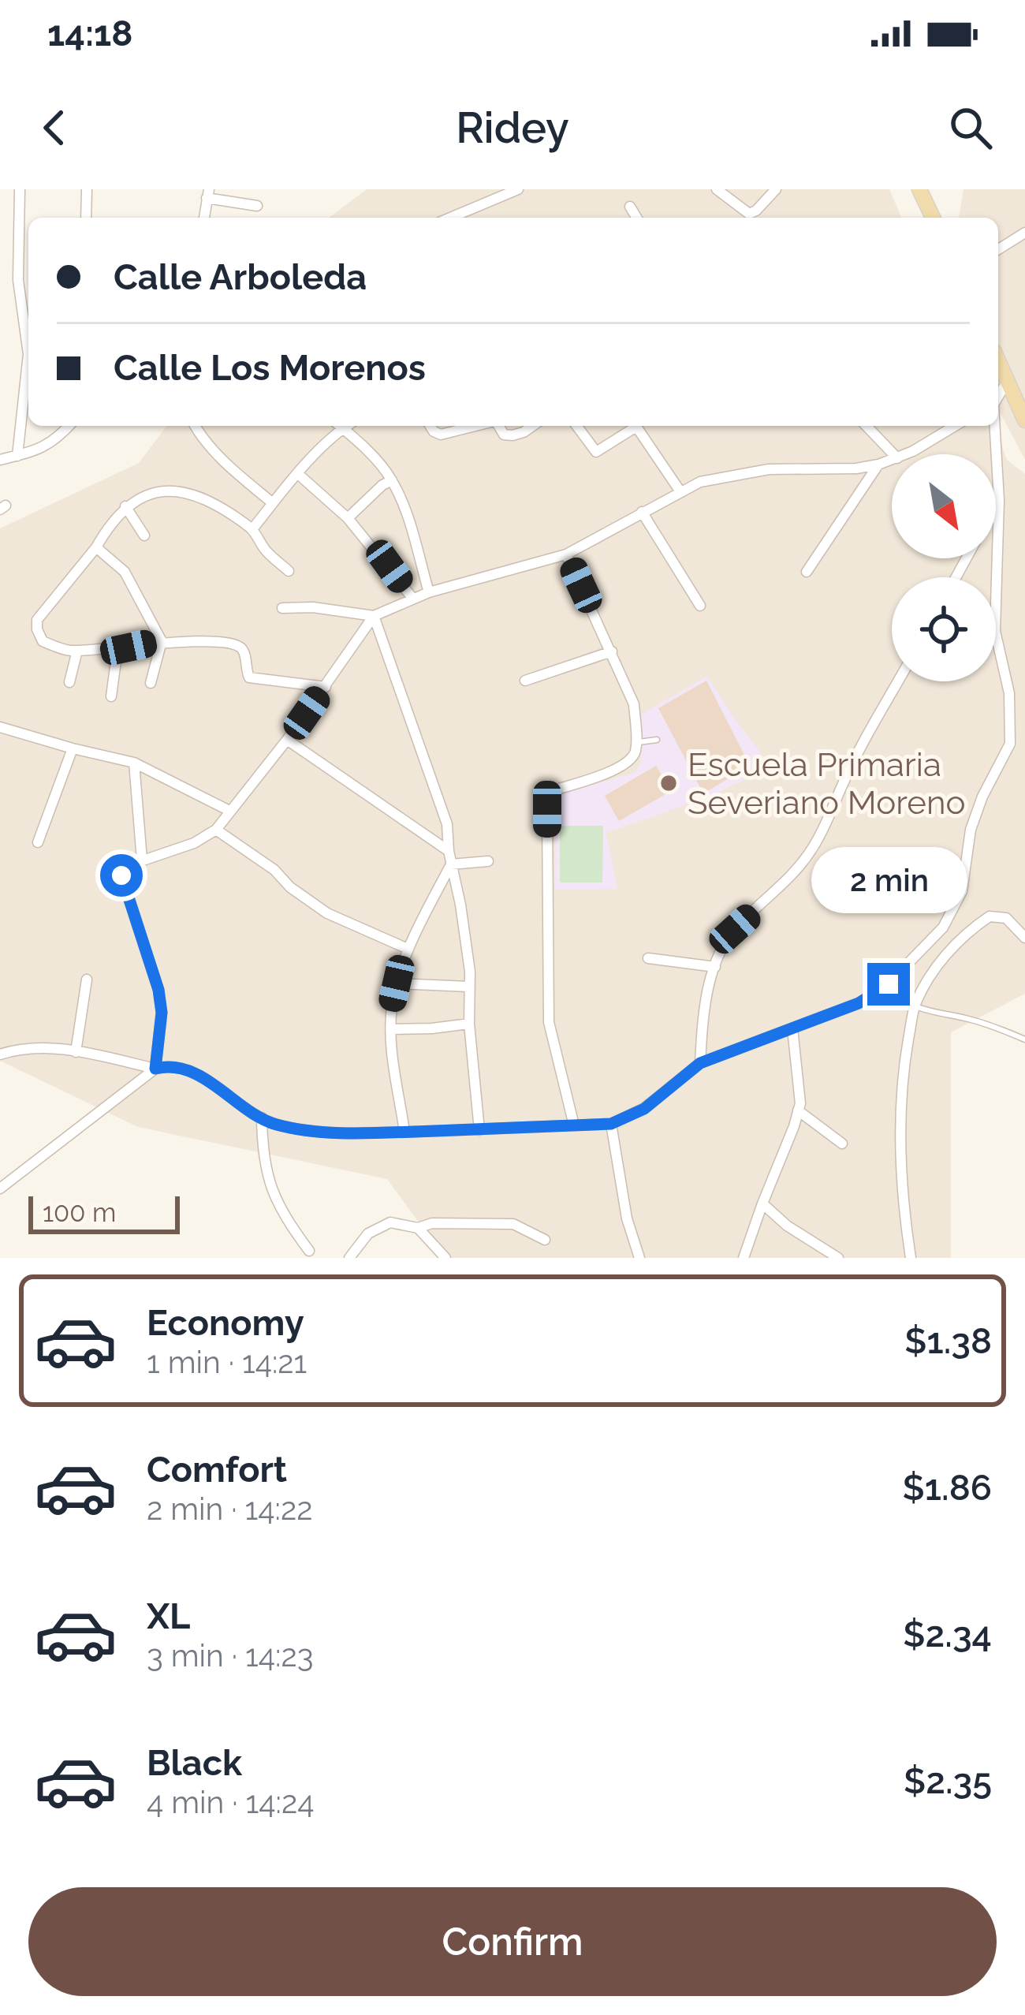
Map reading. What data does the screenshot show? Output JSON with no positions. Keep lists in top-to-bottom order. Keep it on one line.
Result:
{"places":["Escuela Primaria Severiano Moreno"],"scale_bar":"100 m","north":"bottom right","page":{"status":"14:18","header":"Ridey","banner":["Calle Arboleda","Calle Los Morenos"],"bubble":"2 min","scale":"100 m","list":[{"name":"Economy","note":"1 min · 14:21","value":"$1.38"},{"name":"Comfort","note":"2 min · 14:22","value":"$1.86"},{"name":"XL","note":"3 min · 14:23","value":"$2.34"},{"name":"Black","note":"4 min · 14:24","value":"$2.35"}],"buttons":"Confirm"}}
